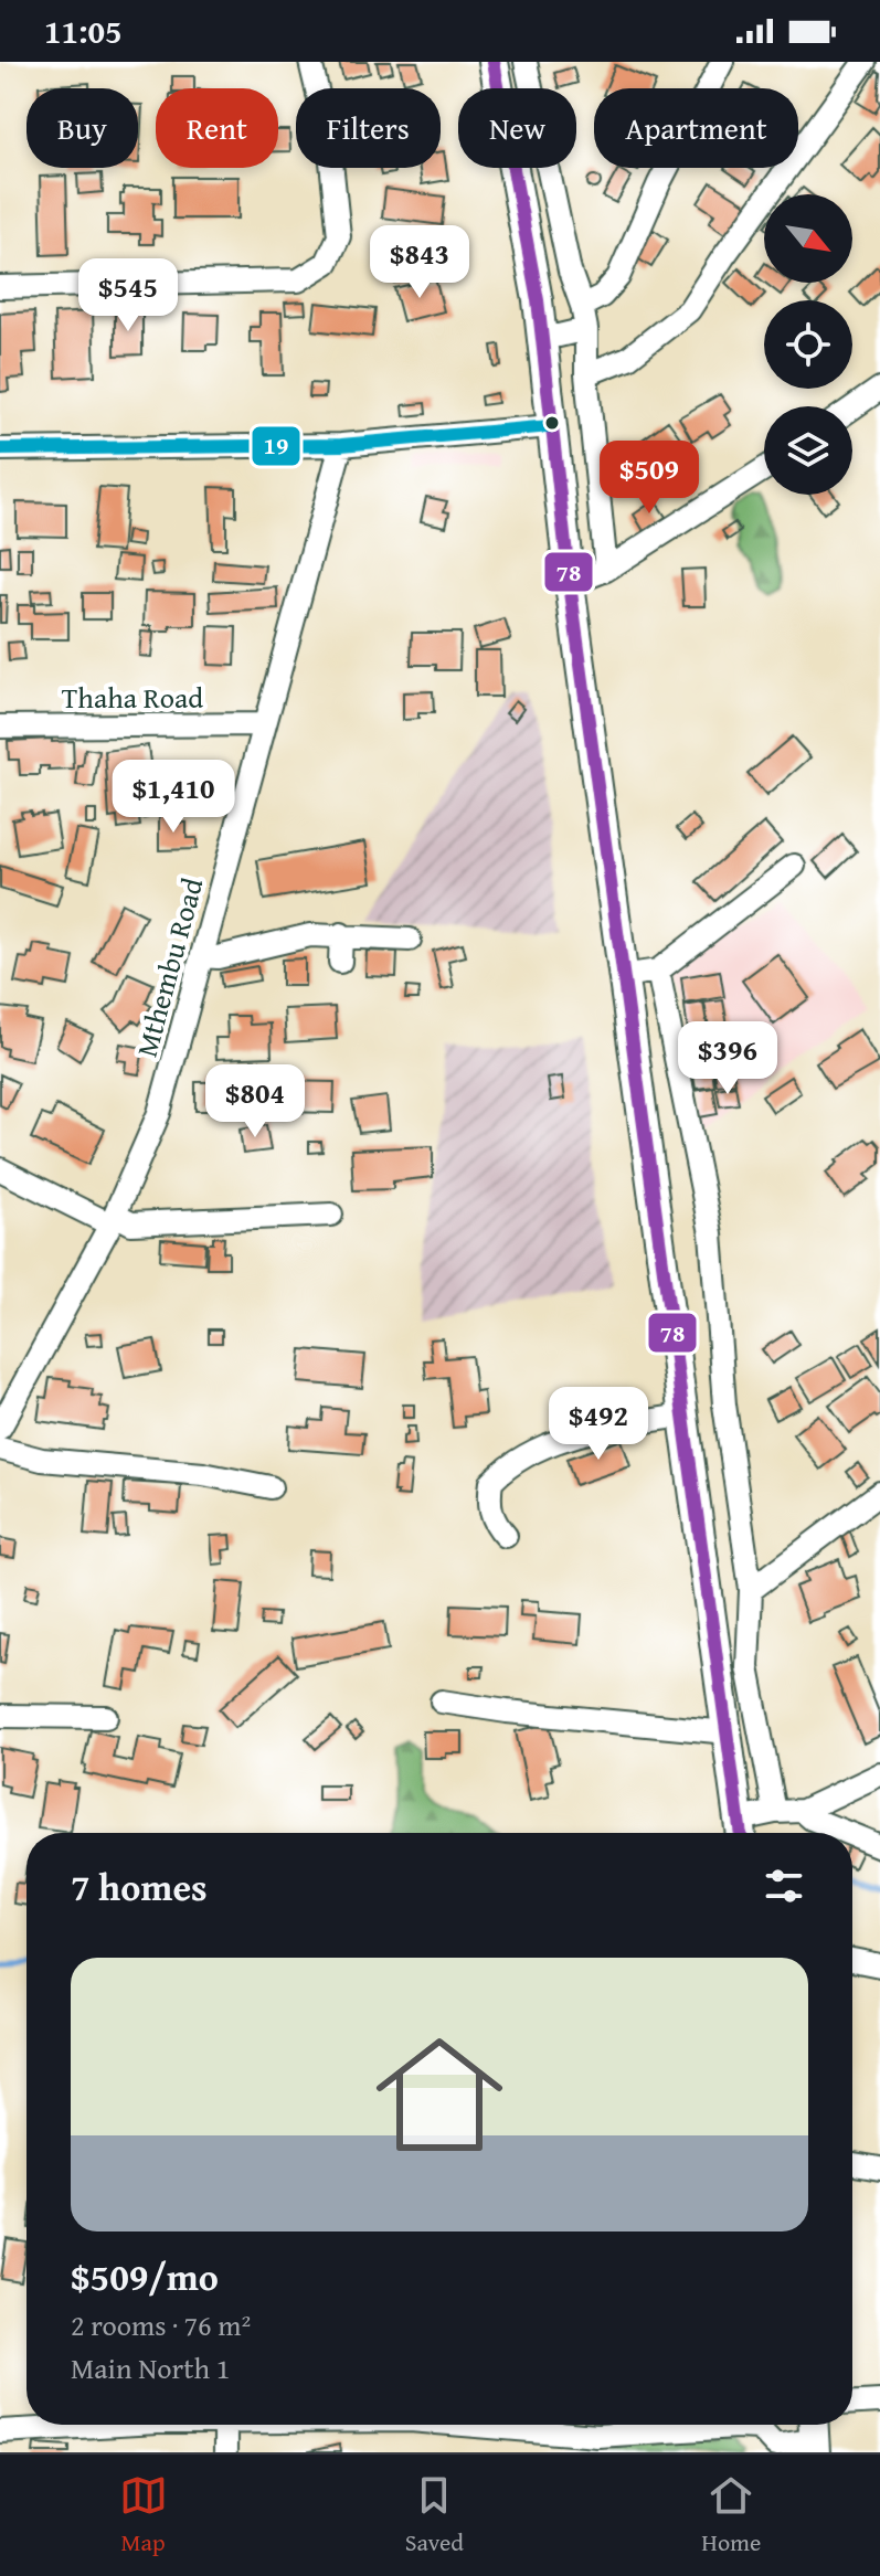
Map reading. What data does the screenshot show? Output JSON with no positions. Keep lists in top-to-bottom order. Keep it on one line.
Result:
{"streets":{"street":["Thaha Road","Mthembu Road"]},"crossings":[["Thaha Road","Mthembu Road"]],"lines":["transit line 78","transit line 19"],"north":"bottom right","page":{"status":"11:05","chip":["Buy","Rent","Filters","New","Apartment"],"price":["$843","$545","$509","$1,410","$396","$804","$492"],"heading":"7 homes","list":[{"name":"$509/mo","note":"2 rooms · 76 m² · Main North 1"}],"tabs":["Map","Saved","Home"]}}
